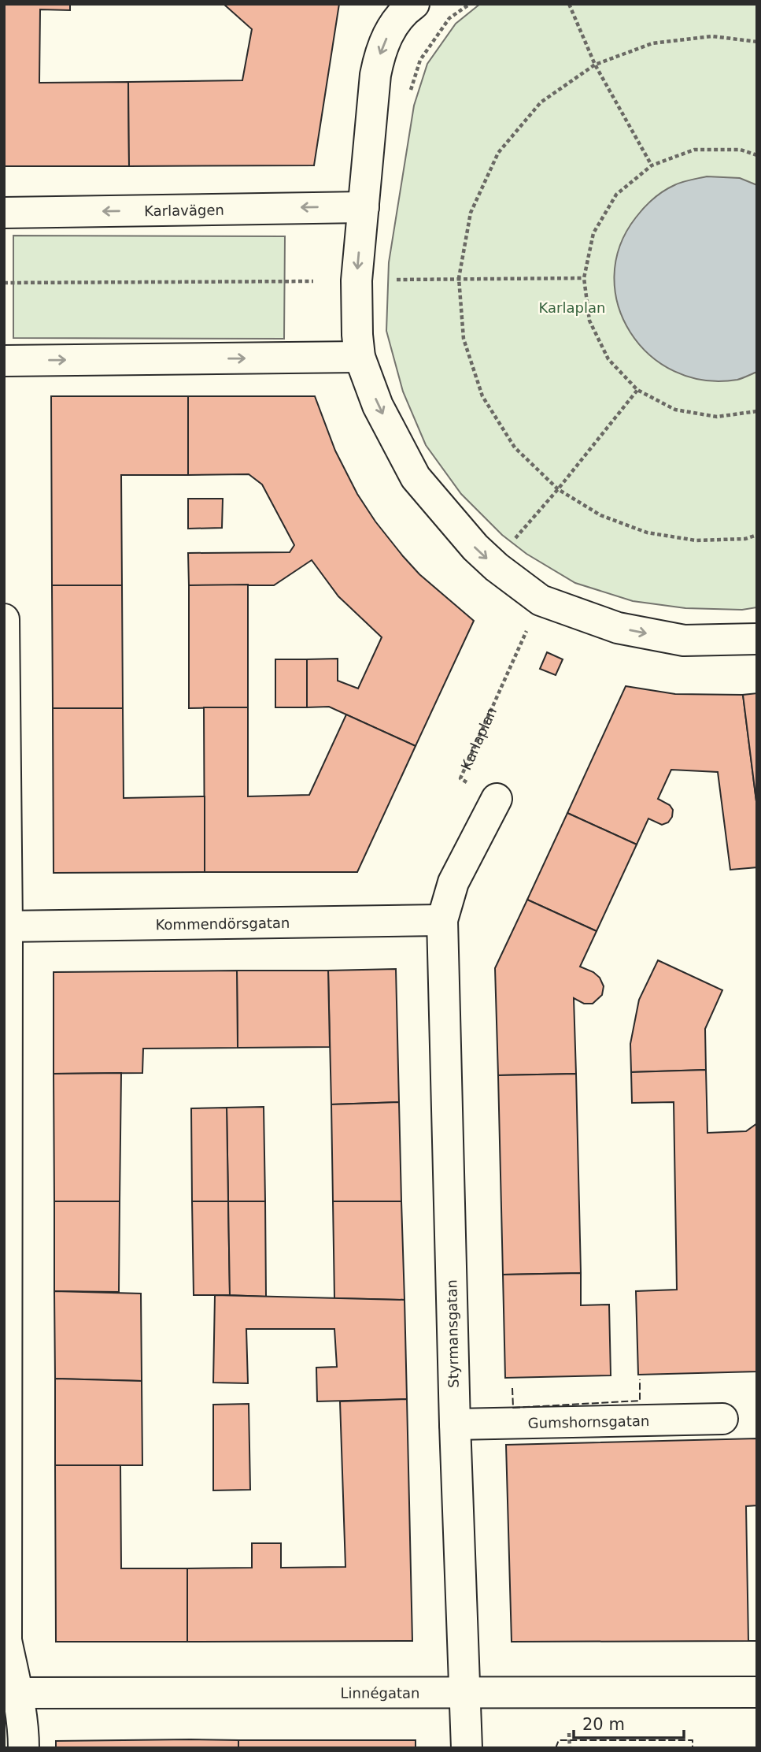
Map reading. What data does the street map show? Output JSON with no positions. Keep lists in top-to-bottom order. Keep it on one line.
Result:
{"streets":{"street":["Karlavägen","Kommendörsgatan","Styrmansgatan","Gumshornsgatan","Linnégatan"],"path":["Karlaplan"]},"crossings":[["Kommendörsgatan","Styrmansgatan"],["Styrmansgatan","Gumshornsgatan"],["Styrmansgatan","Linnégatan"]],"parks":["Karlaplan"],"scale_bar":"20 m"}
